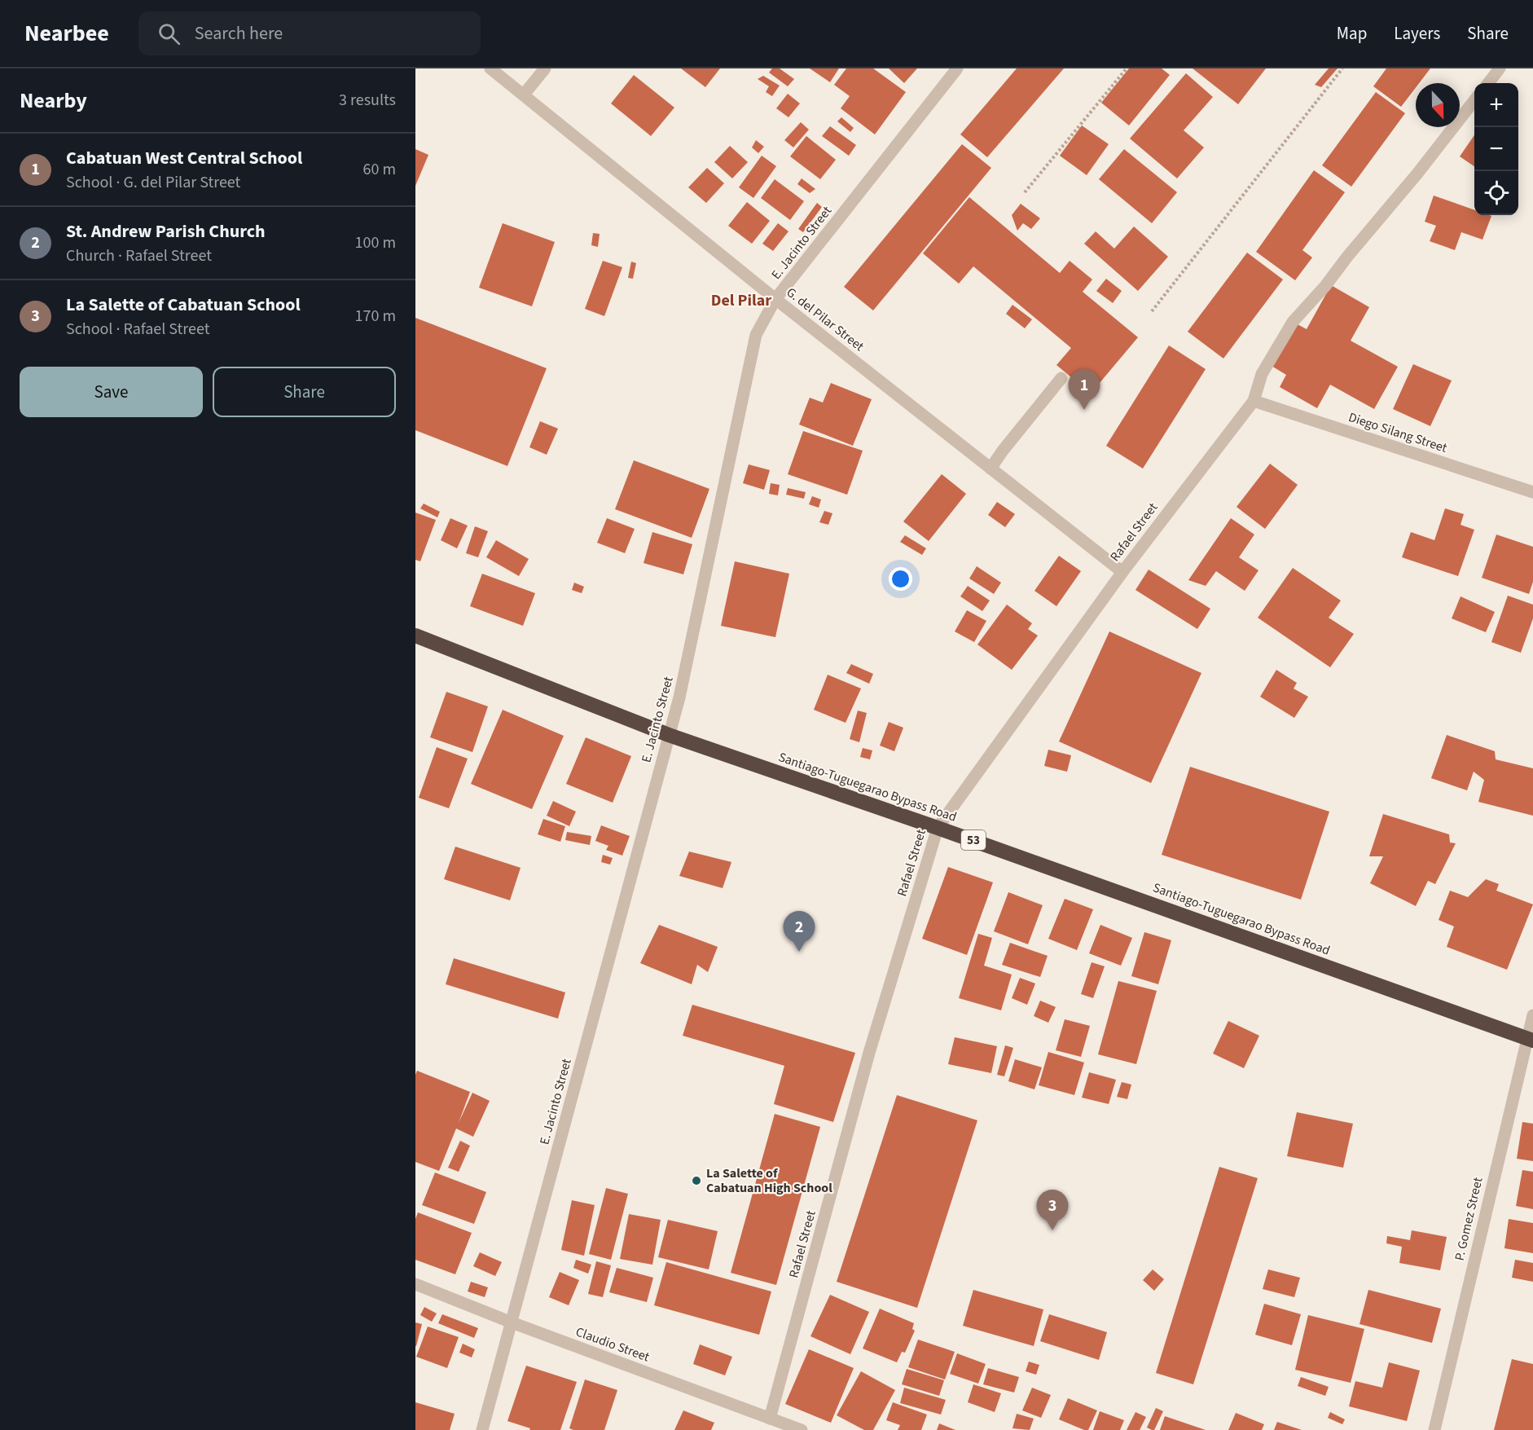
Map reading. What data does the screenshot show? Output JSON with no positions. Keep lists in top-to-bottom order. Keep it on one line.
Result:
{"streets":{"highway":["Santiago-Tuguegarao Bypass Road","53"],"street":["E. Jacinto Street","G. del Pilar Street","Diego Silang Street","Rafael Street","P. Gomez Street","Claudio Street"]},"crossings":[["E. Jacinto Street","G. del Pilar Street"],["E. Jacinto Street","Santiago-Tuguegarao Bypass Road"],["E. Jacinto Street","Claudio Street"],["G. del Pilar Street","Rafael Street"],["Diego Silang Street","Rafael Street"],["Rafael Street","Santiago-Tuguegarao Bypass Road"],["Rafael Street","Claudio Street"],["Santiago-Tuguegarao Bypass Road","P. Gomez Street"]],"districts":["Del Pilar"],"places":["La Salette of Cabatuan High School"],"north":"bottom","page":{"header":"Nearbee","search":"Search here","nav":["Map","Layers","Share"],"heading":["Nearby","3 results"],"map_buttons":["+","−"],"list":[{"mark":"1","name":"Cabatuan West Central School","note":"School · G. del Pilar Street","value":"60 m"},{"mark":"2","name":"St. Andrew Parish Church","note":"Church · Rafael Street","value":"100 m"},{"mark":"3","name":"La Salette of Cabatuan School","note":"School · Rafael Street","value":"170 m"}],"buttons":["Save","Share"],"pins":["1","2","3"]}}
